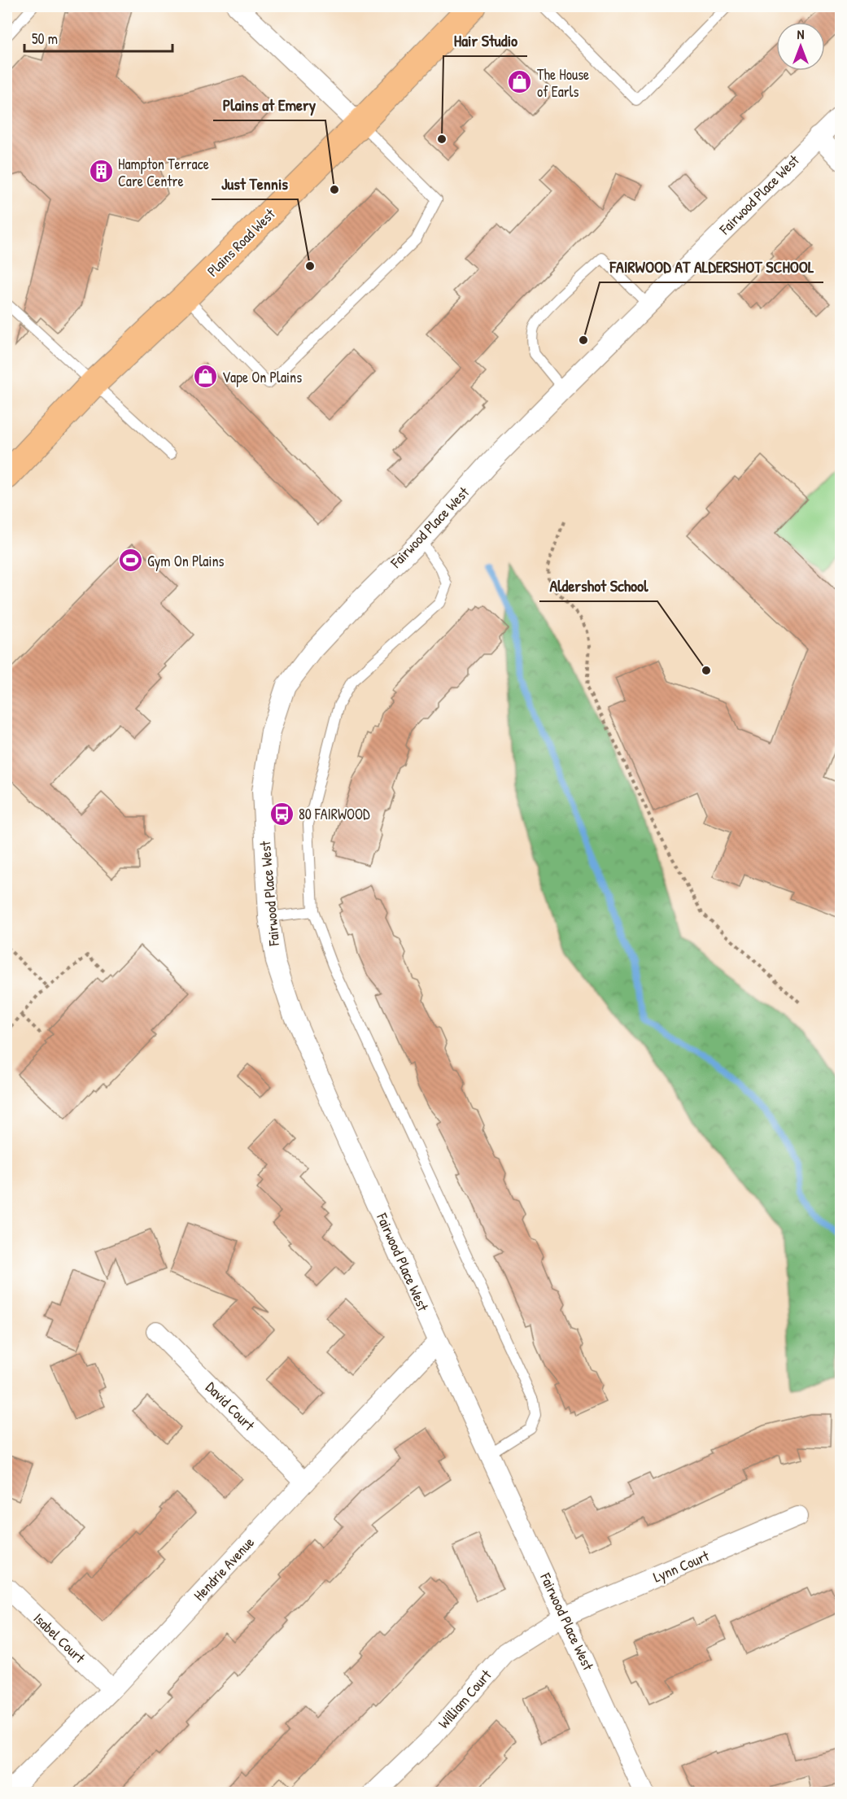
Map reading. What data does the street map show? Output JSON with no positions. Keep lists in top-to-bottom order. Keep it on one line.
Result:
{"streets":{"main road":["Plains Road West"],"street":["Fairwood Place West","David Court","Lynn Court","Hendrie Avenue","Isabel Court","William Court"]},"crossings":[["Fairwood Place West","Lynn Court"],["Fairwood Place West","Hendrie Avenue"],["Fairwood Place West","William Court"],["David Court","Hendrie Avenue"],["Lynn Court","William Court"],["Hendrie Avenue","Isabel Court"]],"places":{"shop":["The House of Earls","Vape On Plains"],"other":["Hair Studio","Plains at Emery","Just Tennis","FAIRWOOD AT ALDERSHOT SCHOOL","Aldershot School"],"building":["Hampton Terrace Care Centre"],"sports":["Gym On Plains"],"bus stop":["80 FAIRWOOD"]},"scale_bar":"50 m","north":"top"}
